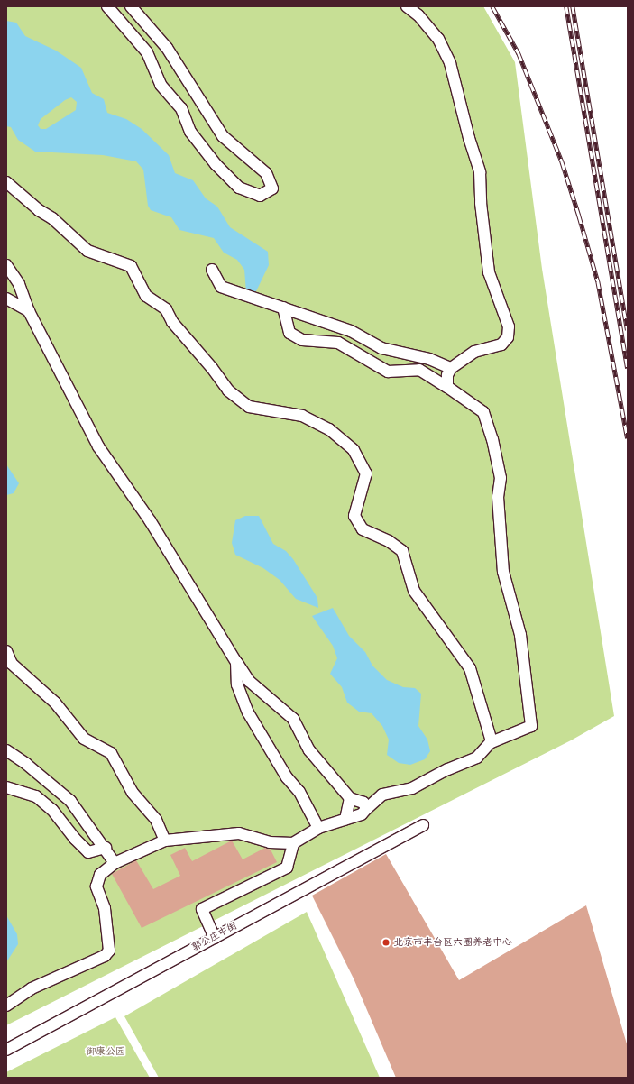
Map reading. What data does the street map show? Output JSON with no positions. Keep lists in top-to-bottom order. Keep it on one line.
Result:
{"streets":{"street":["郭公庄中街"]},"parks":["御康公园"],"places":["北京市丰台区六圈养老中心"]}
